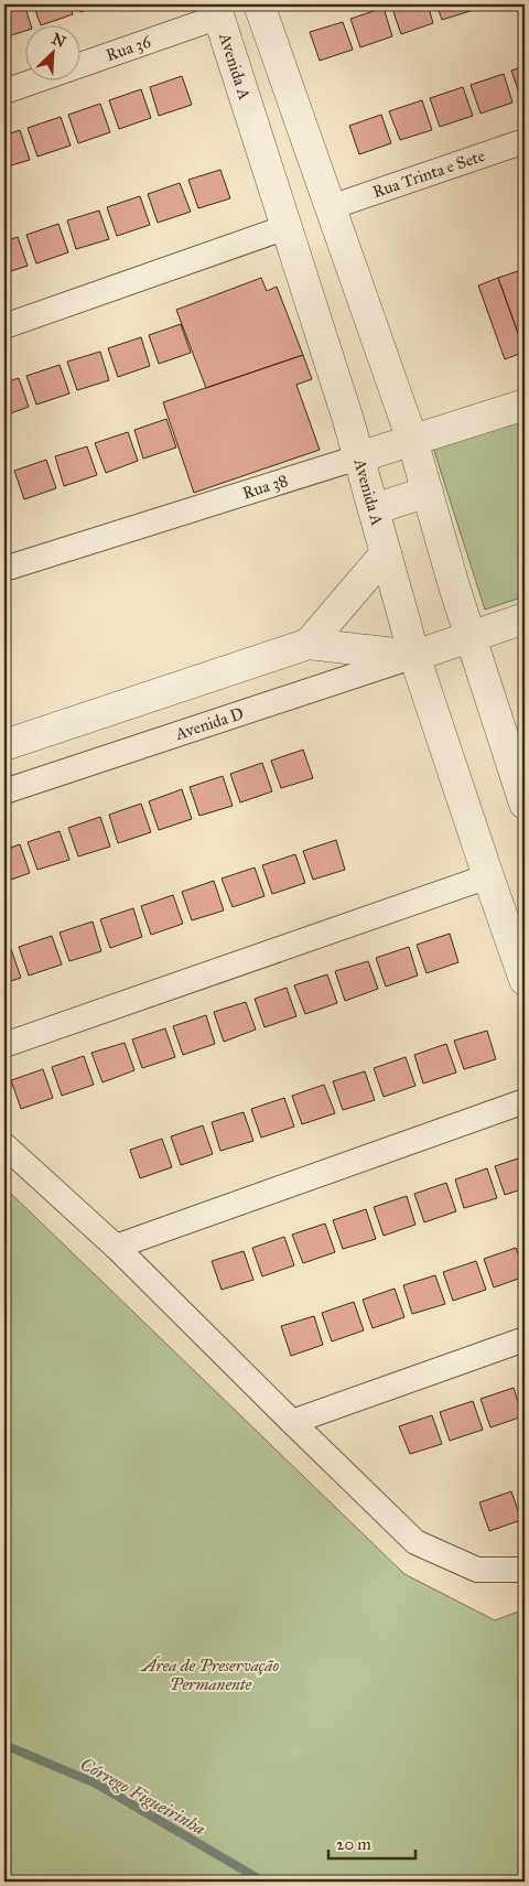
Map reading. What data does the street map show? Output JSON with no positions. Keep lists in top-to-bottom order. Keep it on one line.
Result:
{"streets":{"street":["Rua 36","Avenida A","Rua Trinta e Sete","Rua 38","Avenida D"]},"crossings":[["Rua 36","Avenida A"],["Avenida A","Rua 38"],["Avenida A","Avenida D"]],"water":["Córrego Figueirinha"],"parks":["Área de Preservação Permanente"],"scale_bar":"20 m","north":"top right"}
